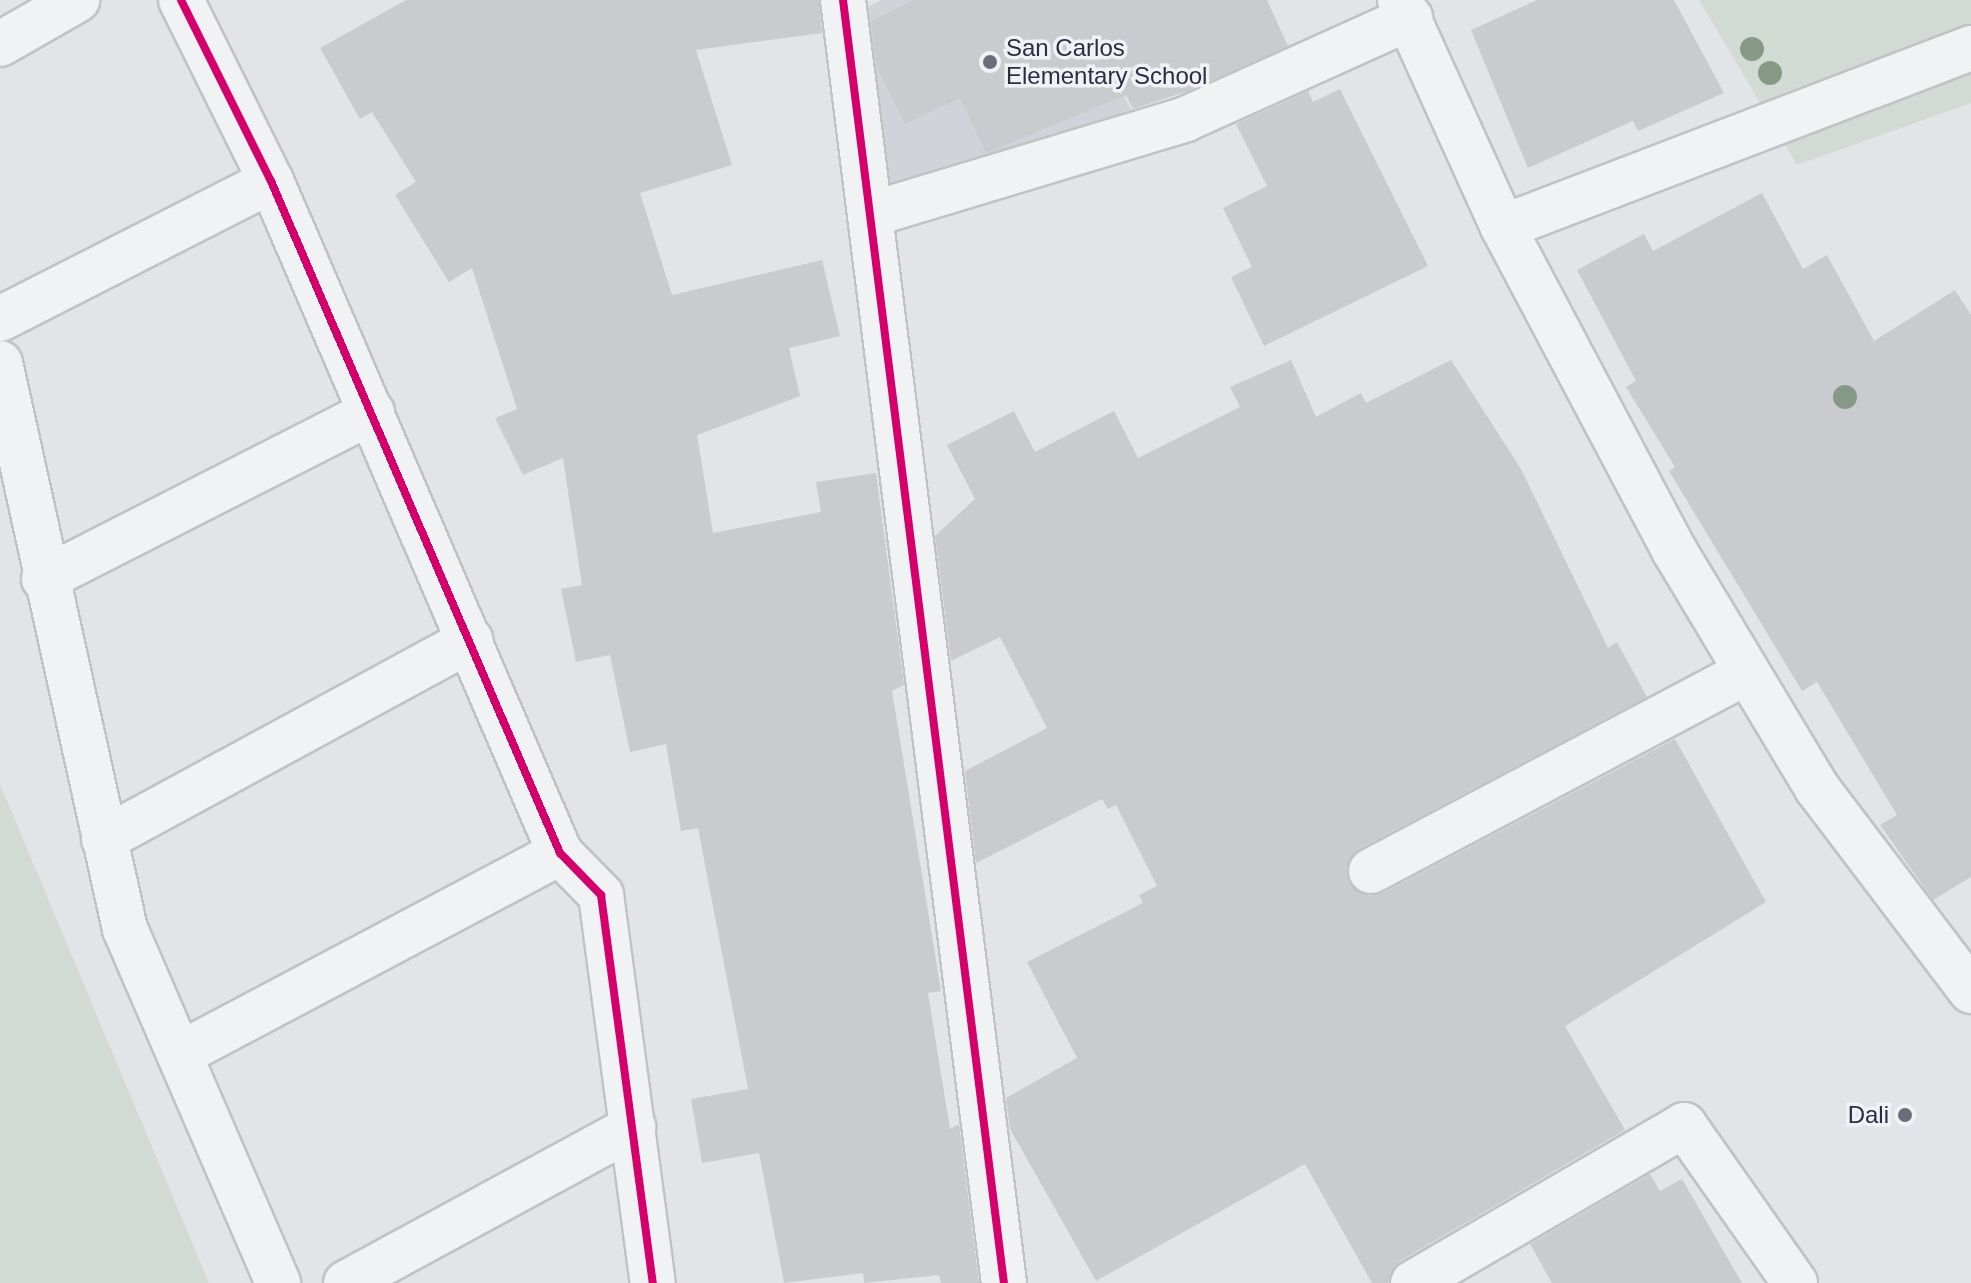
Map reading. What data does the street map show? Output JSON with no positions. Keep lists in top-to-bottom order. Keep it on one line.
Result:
{"places":["San Carlos Elementary School","Dali"]}
